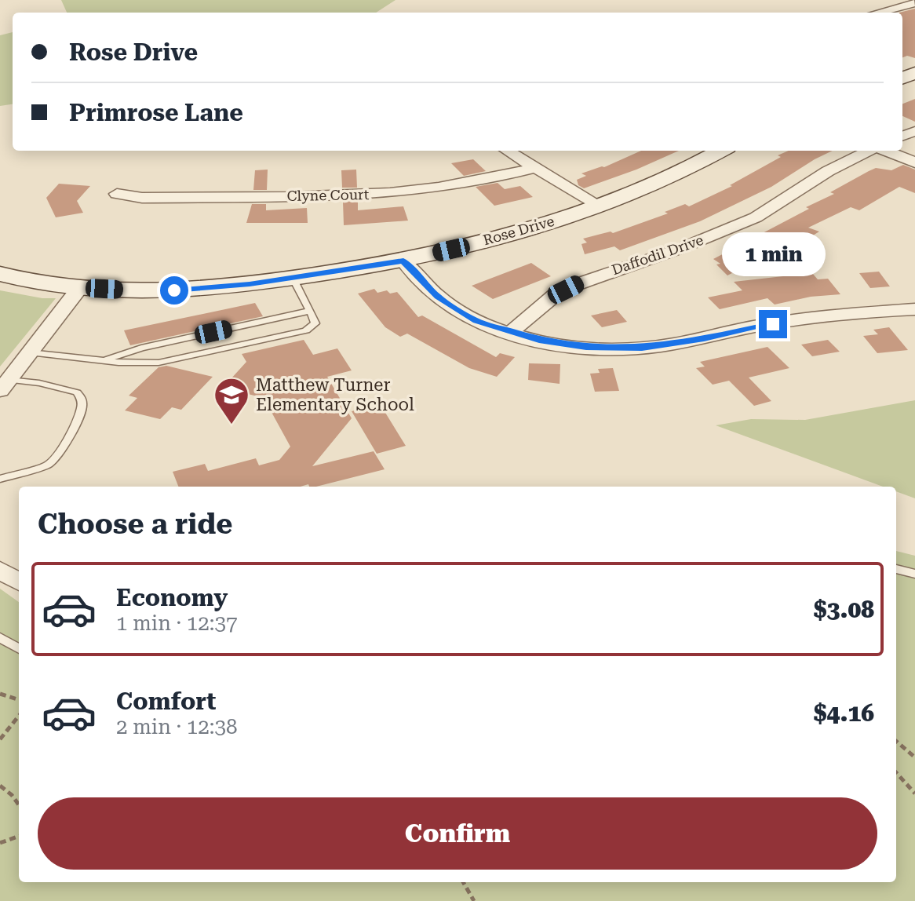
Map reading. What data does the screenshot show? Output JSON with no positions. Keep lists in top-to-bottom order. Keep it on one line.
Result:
{"streets":{"main road":["Rose Drive"],"street":["Clyne Court","Daffodil Drive"]},"places":{"school or university":["Matthew Turner Elementary School"]},"page":{"banner":["Rose Drive","Primrose Lane"],"bubble":"1 min","heading":"Choose a ride","list":[{"name":"Economy","note":"1 min · 12:37","value":"$3.08"},{"name":"Comfort","note":"2 min · 12:38","value":"$4.16"}],"buttons":"Confirm"}}
